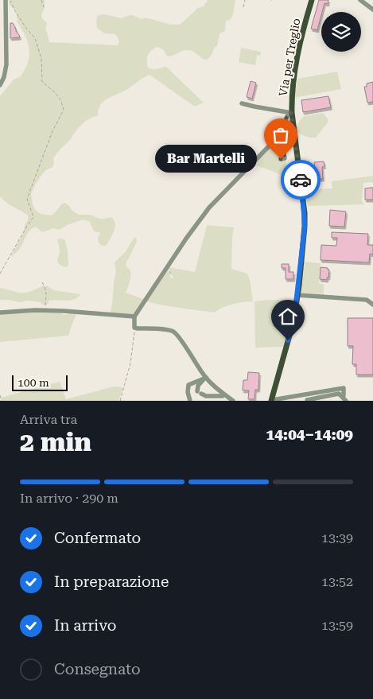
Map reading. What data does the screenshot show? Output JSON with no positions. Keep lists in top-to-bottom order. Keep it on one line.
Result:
{"streets":{"main road":["Via per Treglio"]},"places":["Bar Martelli"],"scale_bar":"100 m","page":{"bubble":"Bar Martelli","scale":"100 m","heading":["2 min","Arriva tra","14:04–14:09"],"bar":"In arrivo · 290 m","list":[["Confermato","13:39"],["In preparazione","13:52"],["In arrivo","13:59"],"Consegnato"]}}
